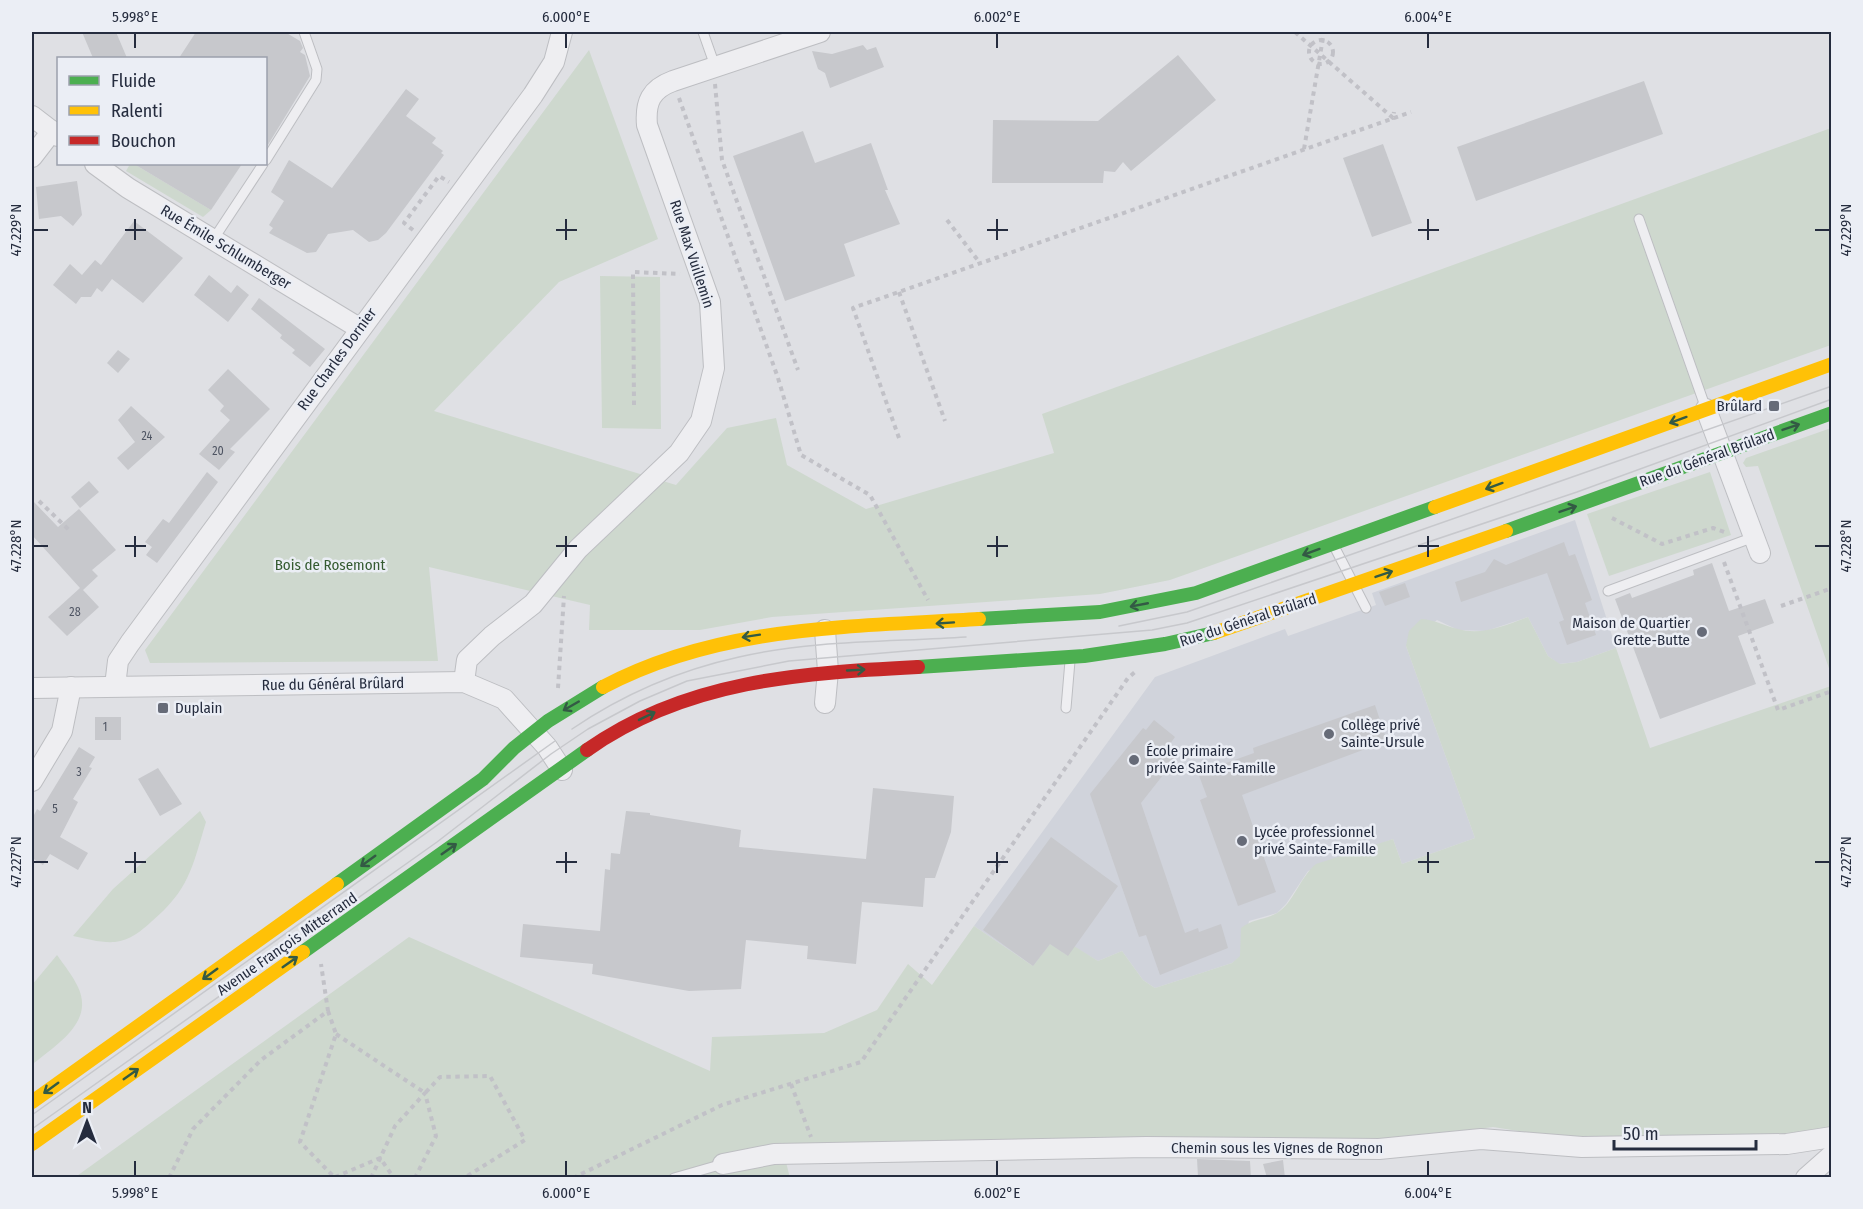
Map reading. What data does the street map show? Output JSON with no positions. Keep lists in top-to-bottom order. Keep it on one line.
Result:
{"streets":{"main road":["Rue du Général Brûlard","Avenue François Mitterrand"],"street":["Rue Émile Schlumberger","Rue Max Vuillemin","Rue Charles Dornier","Chemin sous les Vignes de Rognon"]},"crossings":[["Rue Émile Schlumberger","Rue Charles Dornier"],["Rue Max Vuillemin","Rue du Général Brûlard"],["Rue Charles Dornier","Rue du Général Brûlard"],["Rue du Général Brûlard","Avenue François Mitterrand"]],"one_way":["Rue du Général Brûlard"],"parks":["Bois de Rosemont"],"places":{"transit":["Brûlard","Duplain"],"other":["Maison de Quartier Grette-Butte","Collège privé Sainte-Ursule","École primaire privée Sainte-Famille","Lycée professionnel privé Sainte-Famille"]},"house_numbers":["24","20","28","1","3","5"],"legend":["Fluide","Ralenti","Bouchon"],"scale_bar":"50 m","north":"top","coordinates":["5.998°E","6.000°E","6.002°E","6.004°E","47.229°N","47.228°N","47.227°N"]}
